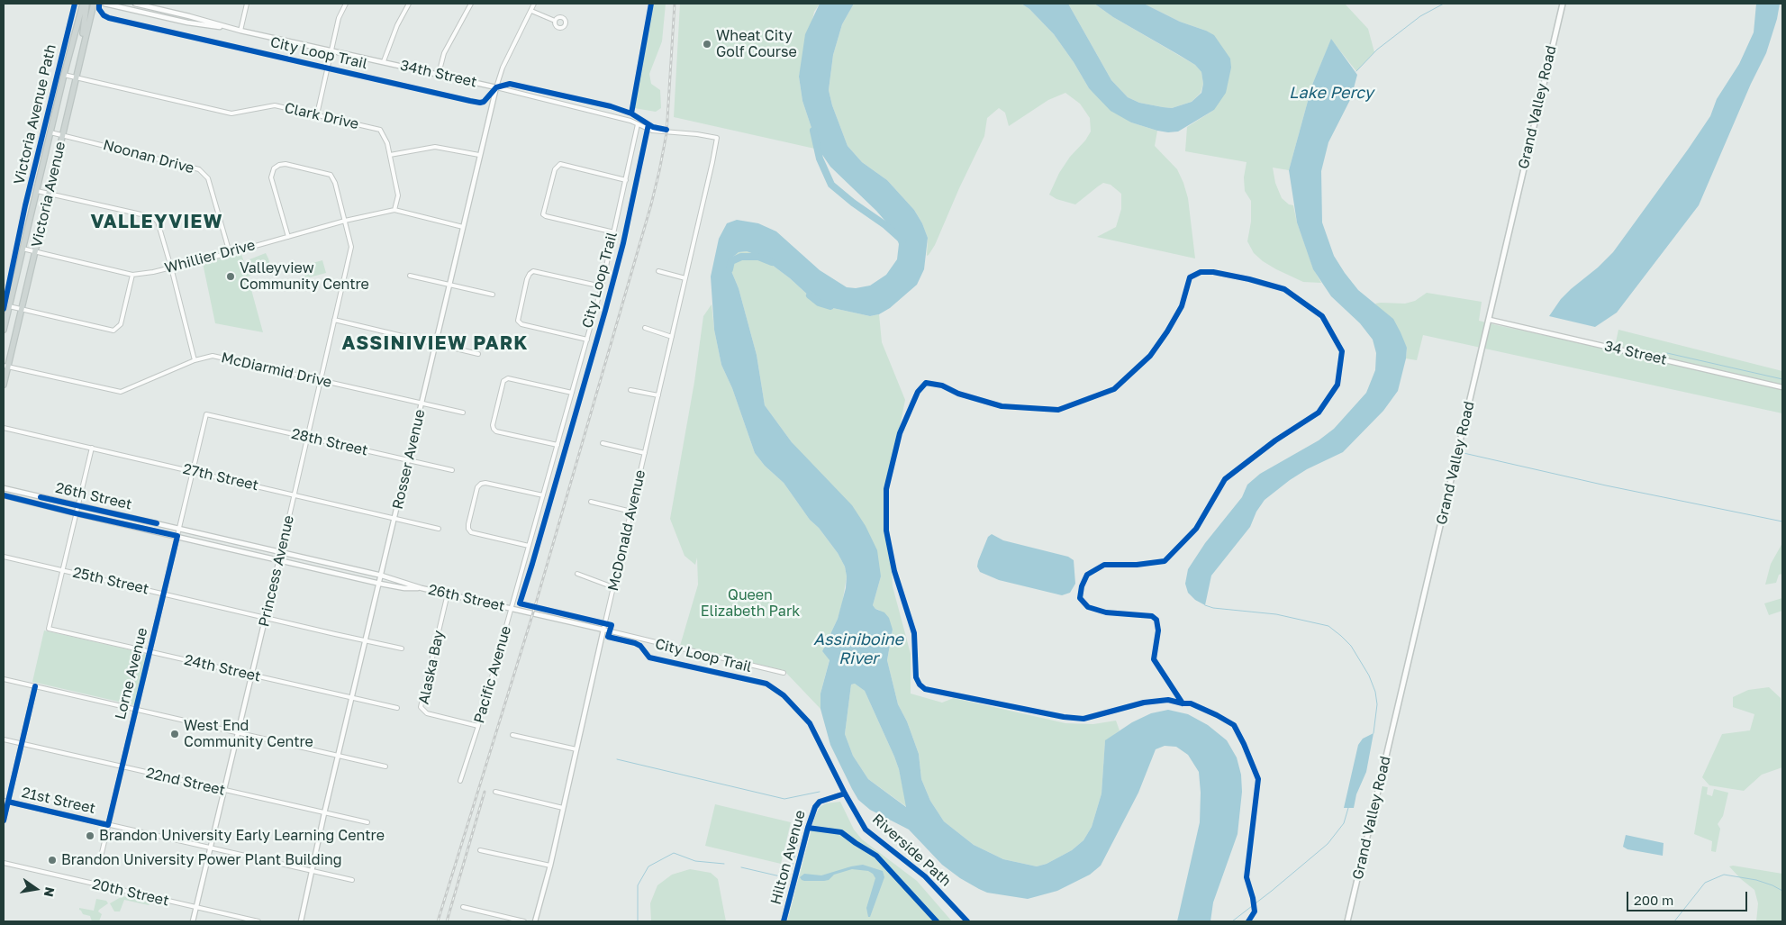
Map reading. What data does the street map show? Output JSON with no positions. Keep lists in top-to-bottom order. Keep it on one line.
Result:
{"streets":{"main road":["Grand Valley Road","Victoria Avenue"],"street":["34th Street","Clark Drive","Noonan Drive","Whillier Drive","34 Street","McDiarmid Drive","28th Street","Rosser Avenue","27th Street","26th Street","McDonald Avenue","Princess Avenue","25th Street","Alaska Bay","24th Street","Lorne Avenue","Pacific Avenue","22nd Street","21st Street","Hilton Avenue","20th Street"],"cycle path":["City Loop Trail","Victoria Avenue Path"]},"crossings":[["34th Street","Rosser Avenue"],["34th Street","McDonald Avenue"],["34th Street","Pacific Avenue"],["Grand Valley Road","34 Street"],["Clark Drive","Victoria Avenue"],["Clark Drive","Whillier Drive"],["Noonan Drive","Victoria Avenue"],["Noonan Drive","Whillier Drive"],["Victoria Avenue","Whillier Drive"],["Victoria Avenue","McDiarmid Drive"],["Whillier Drive","Rosser Avenue"],["Whillier Drive","Princess Avenue"],["McDiarmid Drive","Rosser Avenue"],["McDiarmid Drive","Princess Avenue"],["28th Street","Rosser Avenue"],["28th Street","Princess Avenue"],["28th Street","Lorne Avenue"],["Rosser Avenue","27th Street"],["Rosser Avenue","26th Street"],["Rosser Avenue","25th Street"],["Rosser Avenue","24th Street"],["Rosser Avenue","22nd Street"],["Rosser Avenue","21st Street"],["27th Street","Princess Avenue"],["27th Street","Lorne Avenue"],["26th Street","McDonald Avenue"],["26th Street","Princess Avenue"],["26th Street","Alaska Bay"],["26th Street","Lorne Avenue"],["26th Street","Pacific Avenue"],["Princess Avenue","25th Street"],["Princess Avenue","24th Street"],["Princess Avenue","22nd Street"],["Princess Avenue","21st Street"],["Princess Avenue","20th Street"],["25th Street","24th Street"],["25th Street","Lorne Avenue"],["Alaska Bay","Pacific Avenue"],["24th Street","Lorne Avenue"],["Lorne Avenue","22nd Street"],["Lorne Avenue","21st Street"]],"districts":["VALLEYVIEW","ASSINIVIEW PARK"],"water":["Lake Percy","Assiniboine River"],"parks":["Queen Elizabeth Park"],"places":["Wheat City Golf Course","Valleyview Community Centre","West End Community Centre","Brandon University Early Learning Centre","Brandon University Power Plant Building"],"scale_bar":"200 m","north":"right"}
